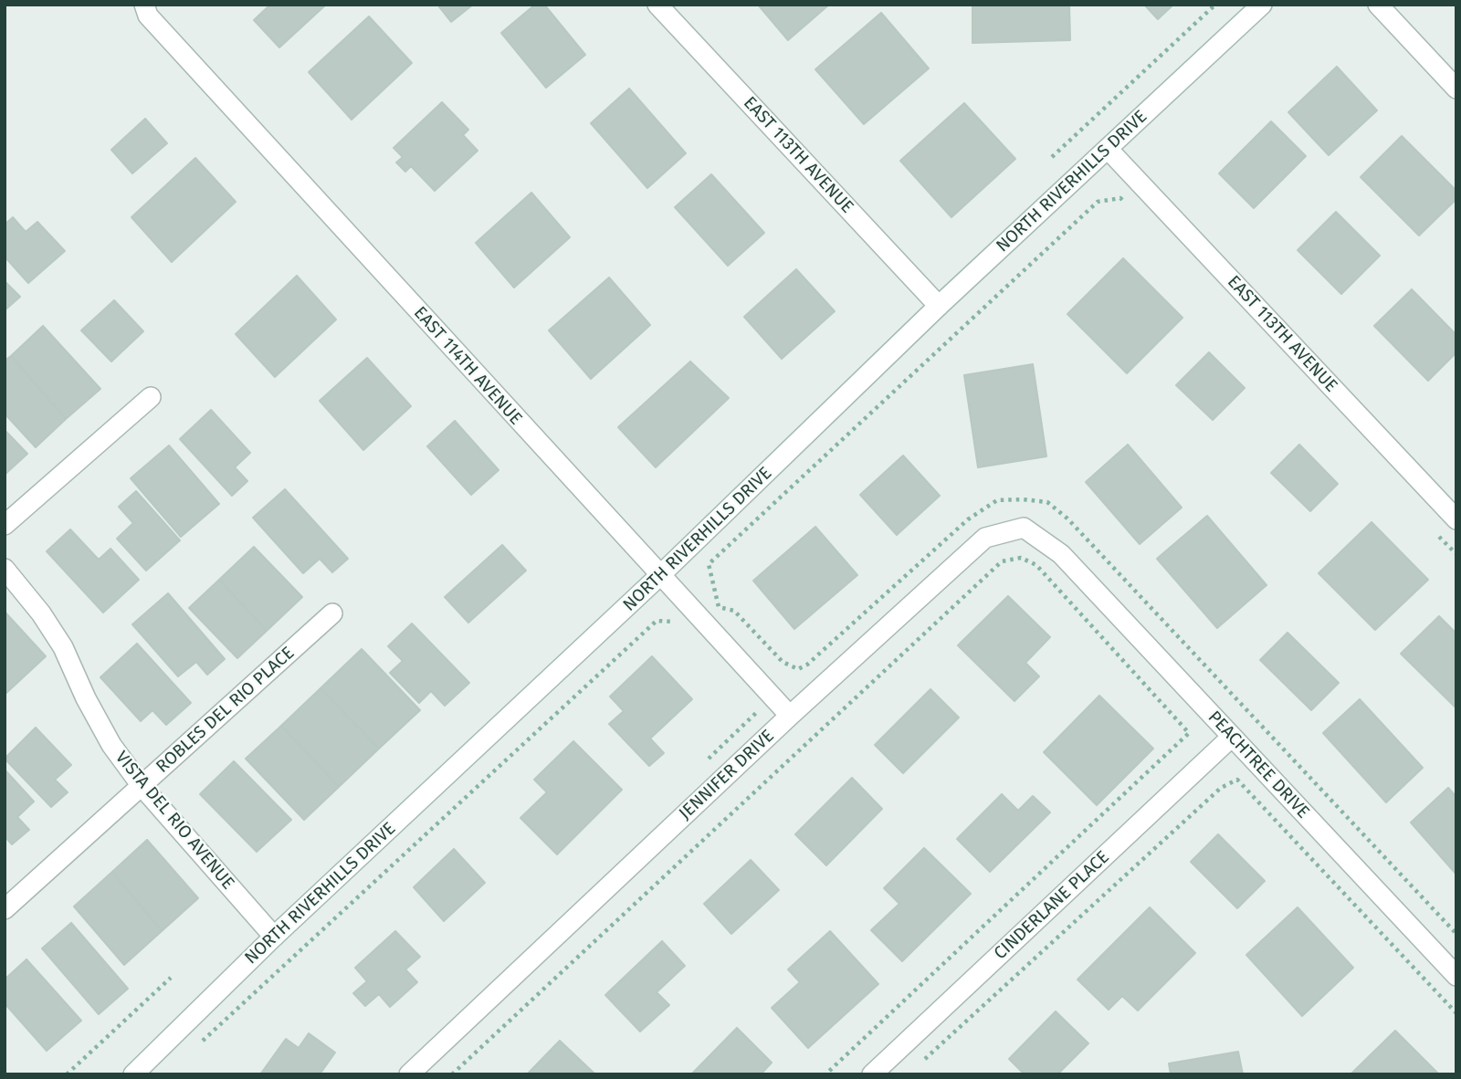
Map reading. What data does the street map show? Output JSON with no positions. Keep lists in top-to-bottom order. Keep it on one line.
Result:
{"streets":{"street":["EAST 113TH AVENUE","NORTH RIVERHILLS DRIVE","EAST 114TH AVENUE","ROBLES DEL RIO PLACE","PEACHTREE DRIVE","JENNIFER DRIVE","VISTA DEL RIO AVENUE","CINDERLANE PLACE"]},"crossings":[["EAST 113TH AVENUE","NORTH RIVERHILLS DRIVE"],["NORTH RIVERHILLS DRIVE","EAST 114TH AVENUE"],["NORTH RIVERHILLS DRIVE","VISTA DEL RIO AVENUE"],["EAST 114TH AVENUE","JENNIFER DRIVE"],["ROBLES DEL RIO PLACE","VISTA DEL RIO AVENUE"],["PEACHTREE DRIVE","JENNIFER DRIVE"],["PEACHTREE DRIVE","CINDERLANE PLACE"]]}
